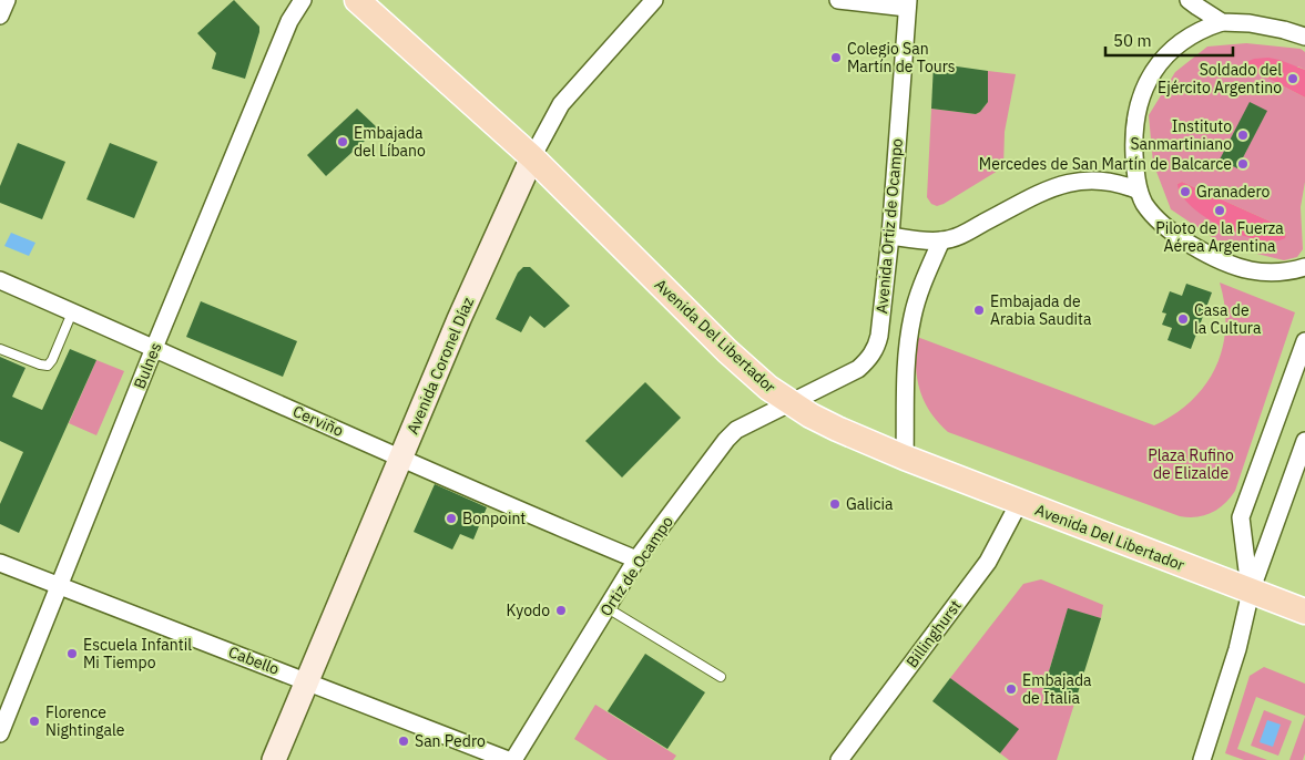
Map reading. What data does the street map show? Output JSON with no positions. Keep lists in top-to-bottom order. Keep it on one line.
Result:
{"streets":{"main road":["Avenida Del Libertador","Avenida Coronel Díaz"],"street":["Avenida Ortiz de Ocampo","Bulnes","Cerviño","Ortiz de Ocampo","Billinghurst","Cabello"]},"crossings":[["Avenida Ortiz de Ocampo","Avenida Del Libertador"],["Avenida Ortiz de Ocampo","Ortiz de Ocampo"],["Avenida Del Libertador","Avenida Coronel Díaz"],["Avenida Del Libertador","Ortiz de Ocampo"],["Avenida Del Libertador","Billinghurst"],["Bulnes","Cerviño"],["Bulnes","Cabello"],["Avenida Coronel Díaz","Cerviño"],["Avenida Coronel Díaz","Cabello"],["Cerviño","Ortiz de Ocampo"]],"parks":["Plaza Rufino de Elizalde"],"places":["Colegio San Martín de Tours","Soldado del Ejército Argentino","Instituto Sanmartiniano","Embajada del Líbano","Mercedes de San Martín de Balcarce","Granadero","Piloto de la Fuerza Aérea Argentina","Embajada de Arabia Saudita","Casa de la Cultura","Galicia","Bonpoint","Kyodo","Escuela Infantil Mi Tiempo","Embajada de Italia","Florence Nightingale","San Pedro"],"scale_bar":"50 m"}
